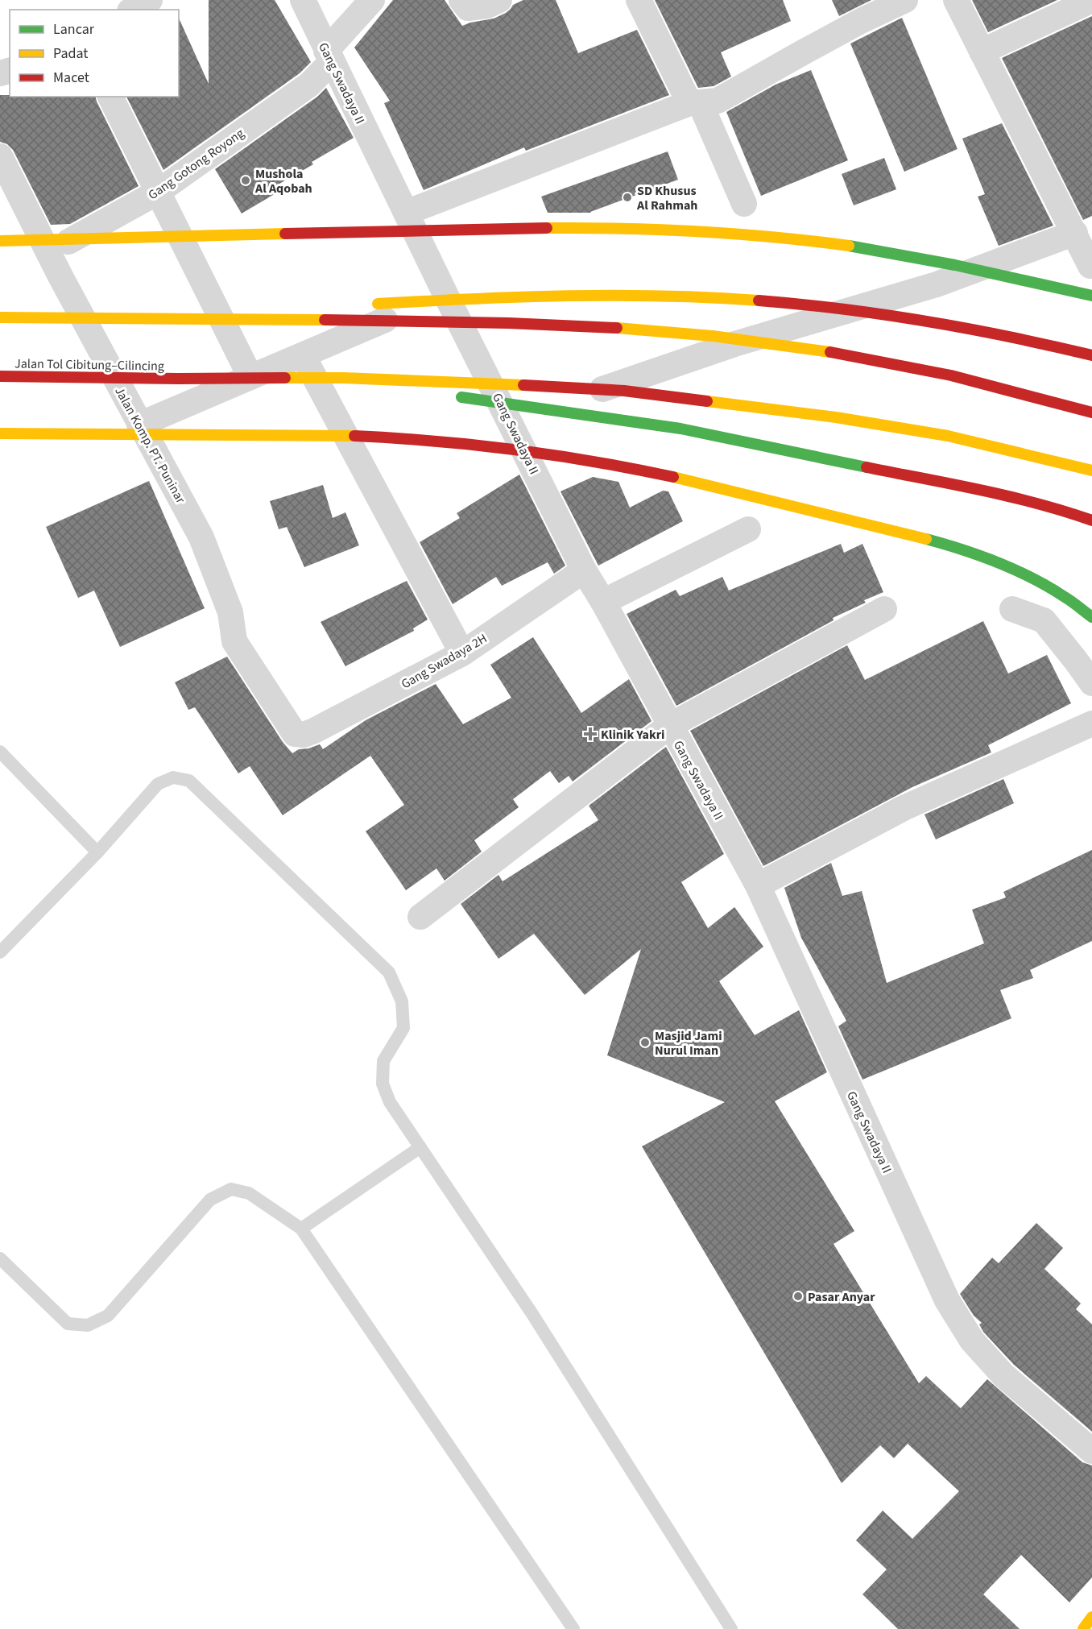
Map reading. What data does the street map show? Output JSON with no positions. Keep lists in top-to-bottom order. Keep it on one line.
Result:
{"streets":{"highway":["Jalan Tol Cibitung–Cilincing"],"street":["Gang Swadaya II","Gang Gotong Royong","Jalan Komp. PT. Puninar","Gang Swadaya 2H"]},"crossings":[["Gang Swadaya II","Gang Gotong Royong"],["Gang Swadaya II","Gang Swadaya 2H"],["Gang Gotong Royong","Jalan Komp. PT. Puninar"],["Jalan Komp. PT. Puninar","Gang Swadaya 2H"]],"places":{"other":["Mushola Al Aqobah","SD Khusus Al Rahmah","Masjid Jami Nurul Iman","Pasar Anyar"],"health":["Klinik Yakri"]},"legend":["Lancar","Padat","Macet"]}
